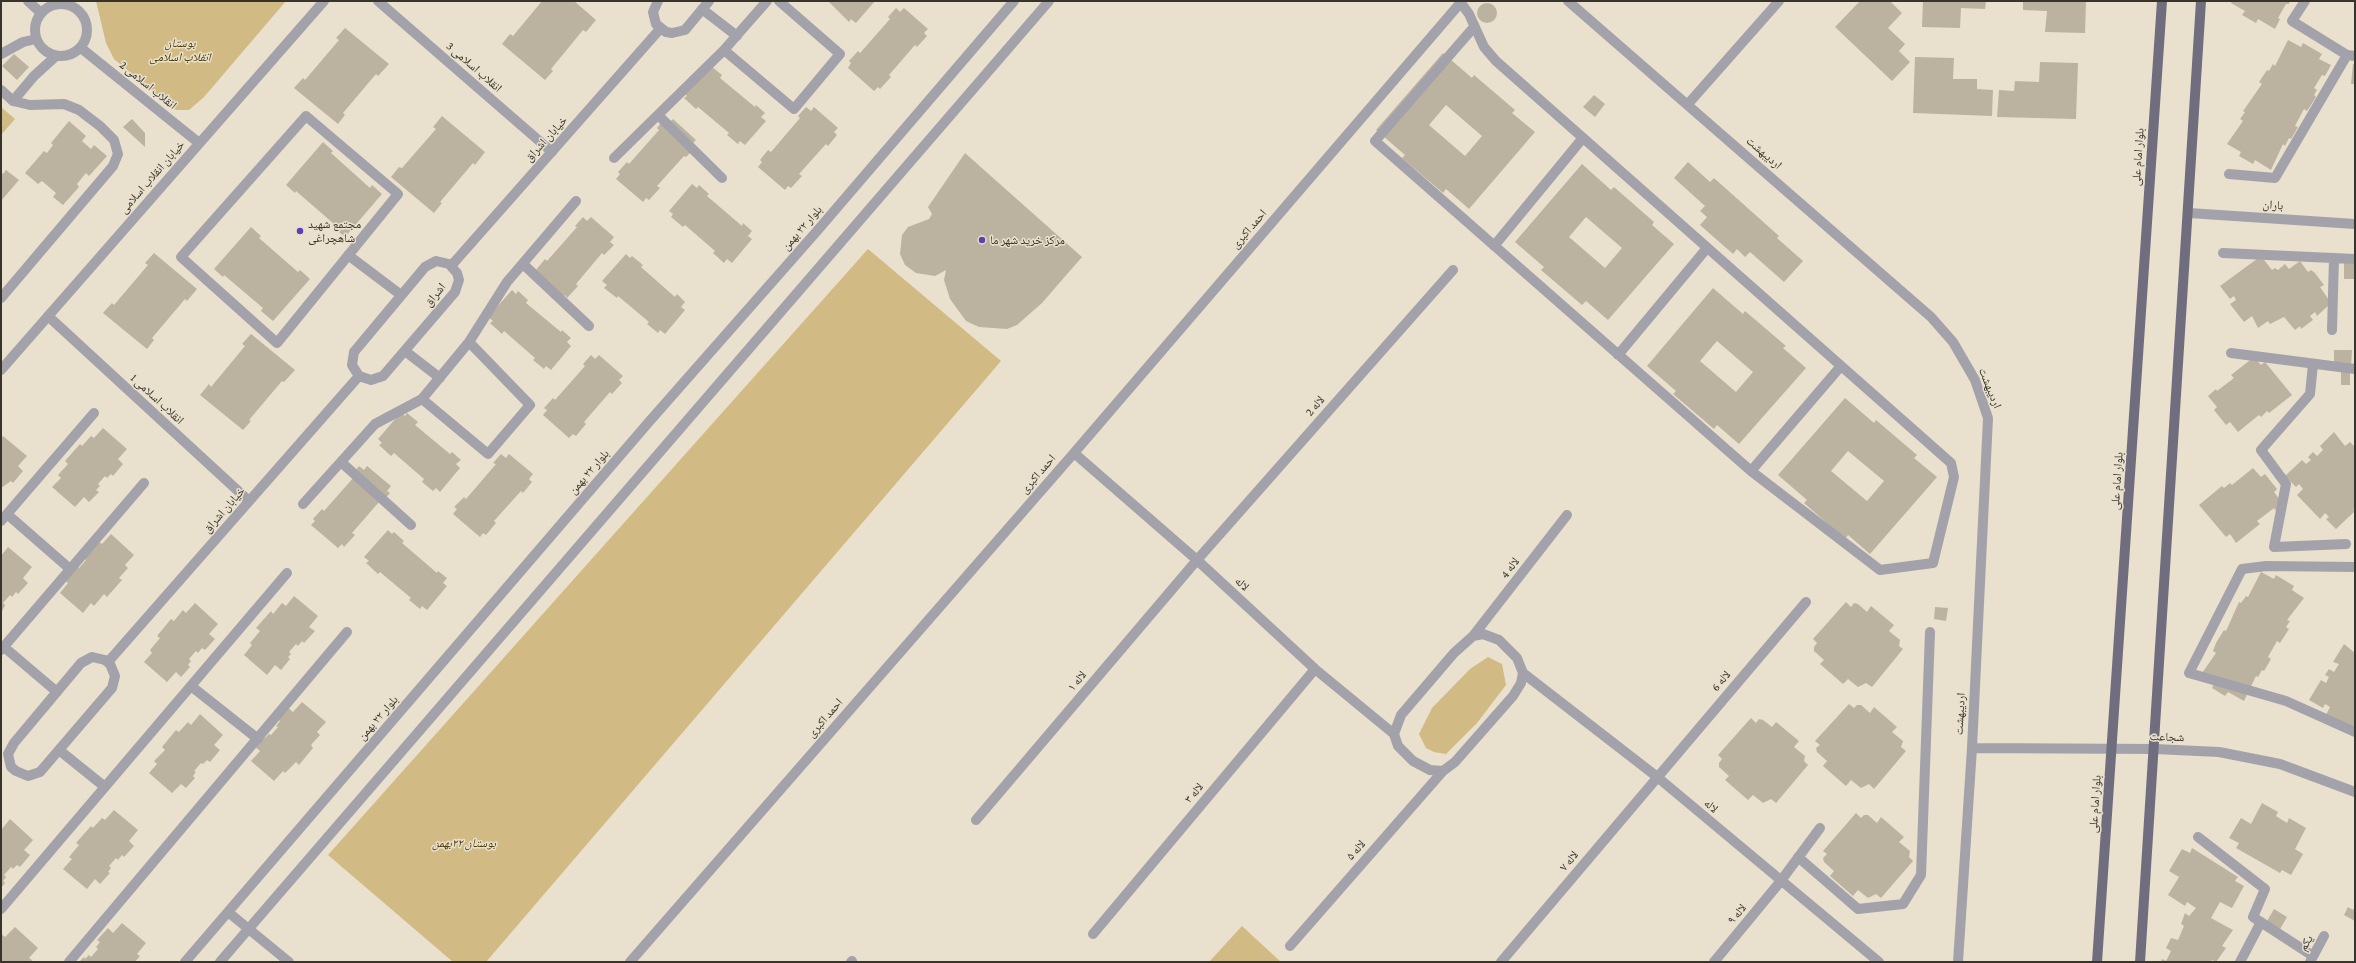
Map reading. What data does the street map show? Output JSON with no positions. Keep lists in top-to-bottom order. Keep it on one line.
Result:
{"streets":{"main road":["بلوار امام علی"],"street":["انقلاب اسلامی 3","انقلاب اسلامی 2","خیابان اشراق","اردیبهشت","خیابان انقلاب اسلامی","باران","بلوار ۲۲ بهمن","احمد اکبری","اشراق","انقلاب اسلامی 1","لاله 2","لاله 4","لاله","لاله ۱","لاله 6","شجاعت","لاله ۳","لاله ۵","لاله ۷","لاله ۹","یکم"]},"crossings":[["انقلاب اسلامی 3","خیابان اشراق"],["انقلاب اسلامی 2","خیابان انقلاب اسلامی"],["خیابان اشراق","اشراق"],["خیابان اشراق","انقلاب اسلامی 1"],["اردیبهشت","شجاعت"],["بلوار امام علی","شجاعت"],["خیابان انقلاب اسلامی","انقلاب اسلامی 1"],["احمد اکبری","لاله"],["لاله 2","لاله"],["لاله 2","لاله ۱"],["لاله 4","لاله"],["لاله","لاله ۱"],["لاله","لاله 6"],["لاله","لاله ۳"],["لاله","لاله ۵"],["لاله","لاله ۷"],["لاله","لاله ۹"],["لاله 6","لاله ۷"]],"parks":["بوستان انقلاب اسلامی","بوستان ۲۲بهمن"],"places":["مجتمع شهید شاهچراغی","مرکز خرید شهر ما"]}
